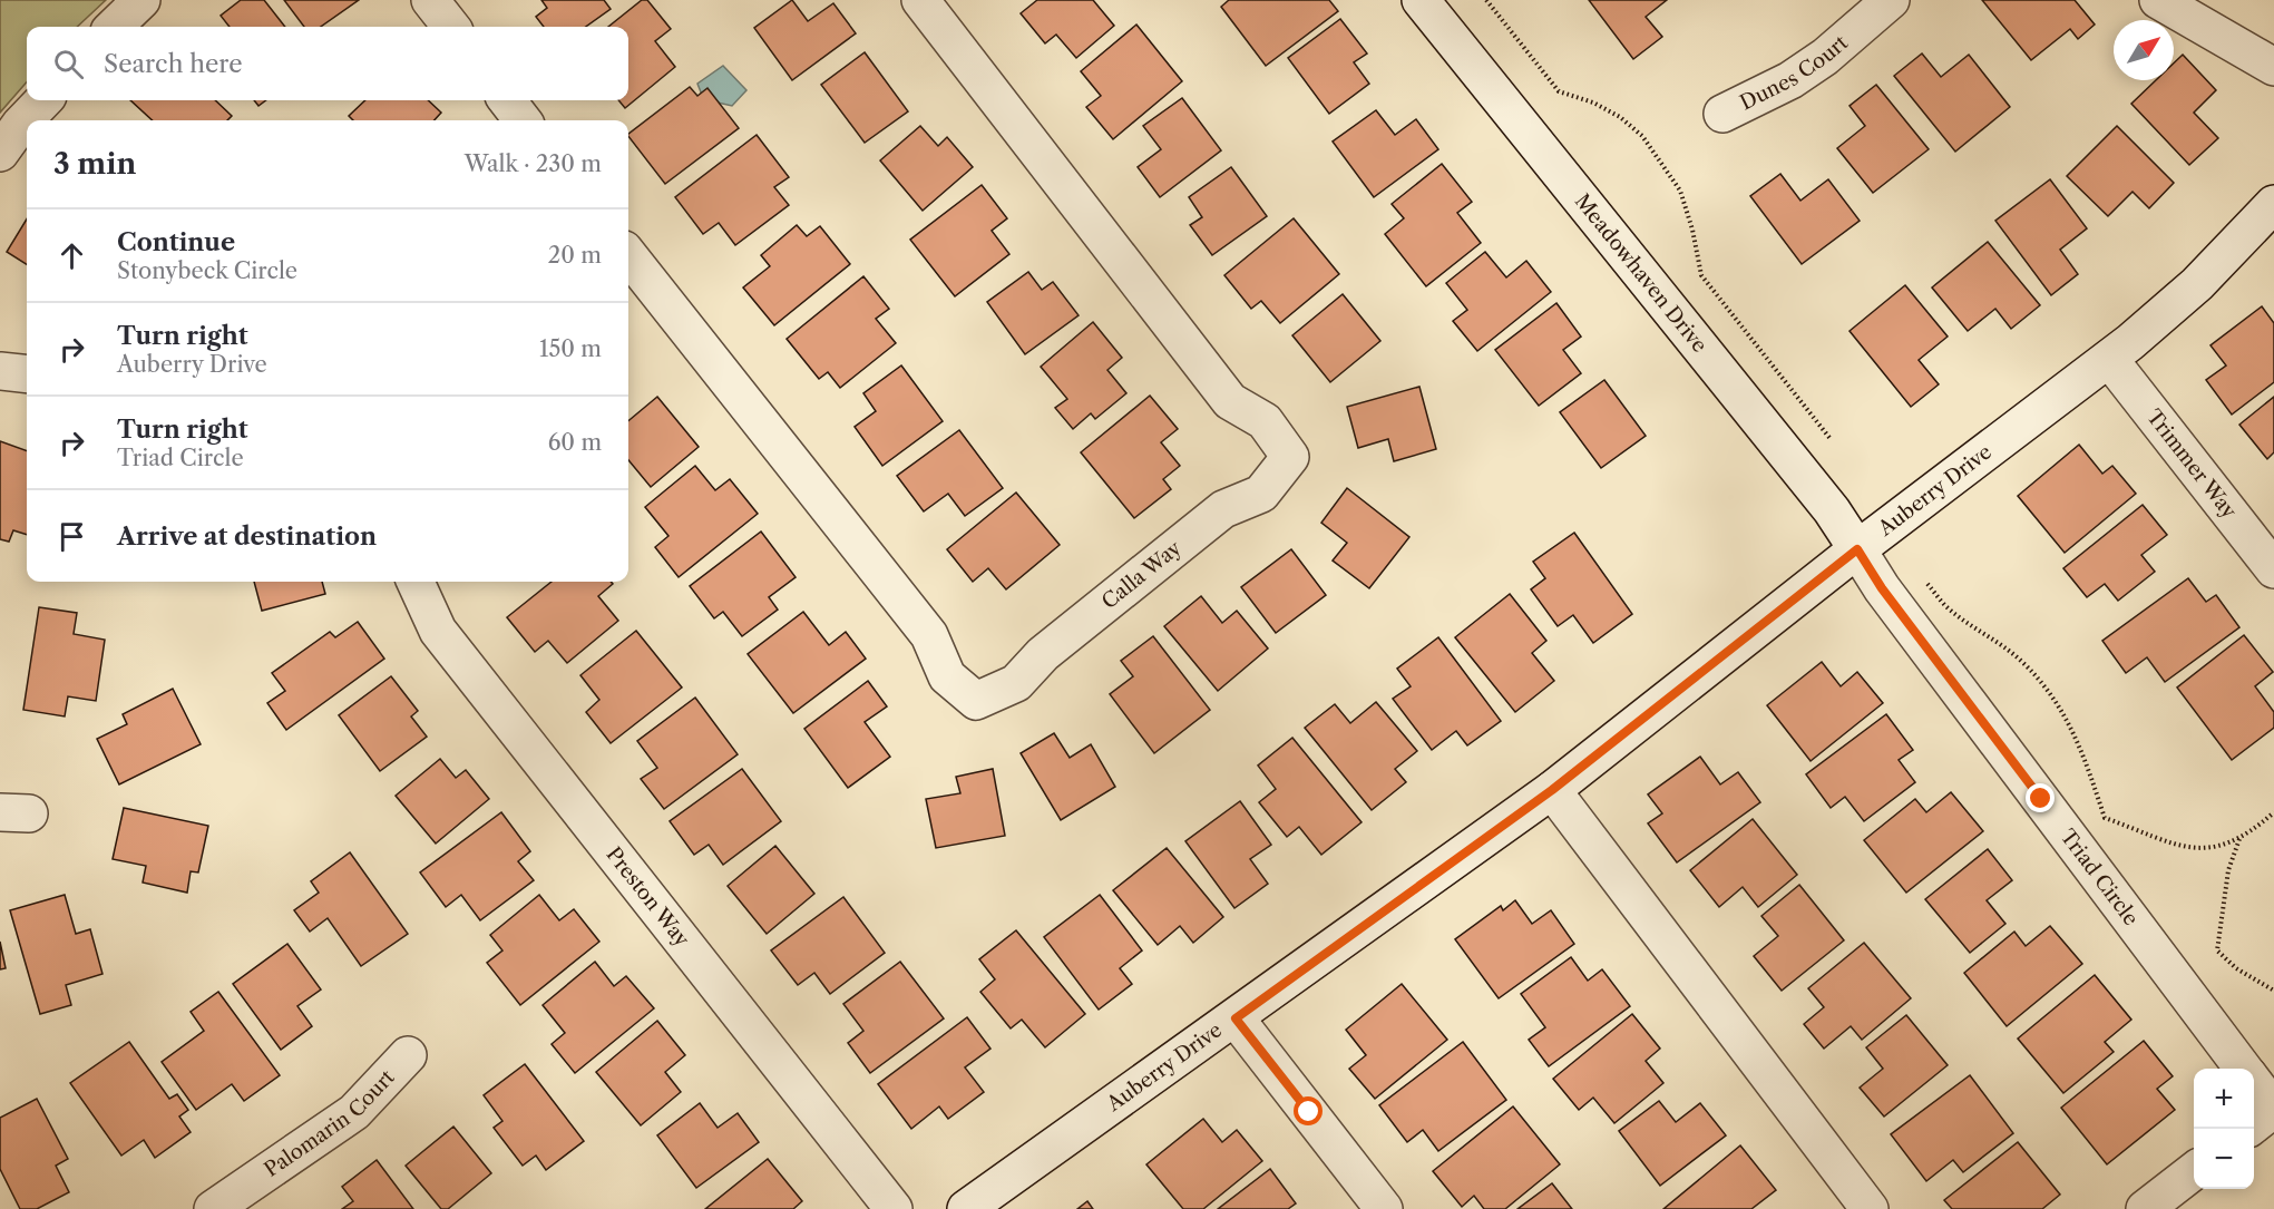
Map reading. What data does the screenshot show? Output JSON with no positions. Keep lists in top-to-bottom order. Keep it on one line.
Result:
{"streets":{"street":["Dunes Court","Meadowhaven Drive","Trimmer Way","Auberry Drive","Calla Way","Triad Circle","Preston Way","Palomarin Court"]},"crossings":[["Meadowhaven Drive","Auberry Drive"],["Meadowhaven Drive","Triad Circle"],["Trimmer Way","Auberry Drive"],["Auberry Drive","Triad Circle"]],"north":"top right","page":{"search":"Search here","heading":["3 min","Walk · 230 m"],"list":[["Continue","Stonybeck Circle","20 m"],["Turn right","Auberry Drive","150 m"],["Turn right","Triad Circle","60 m"],"Arrive at destination"],"map_buttons":["+","−"]}}
